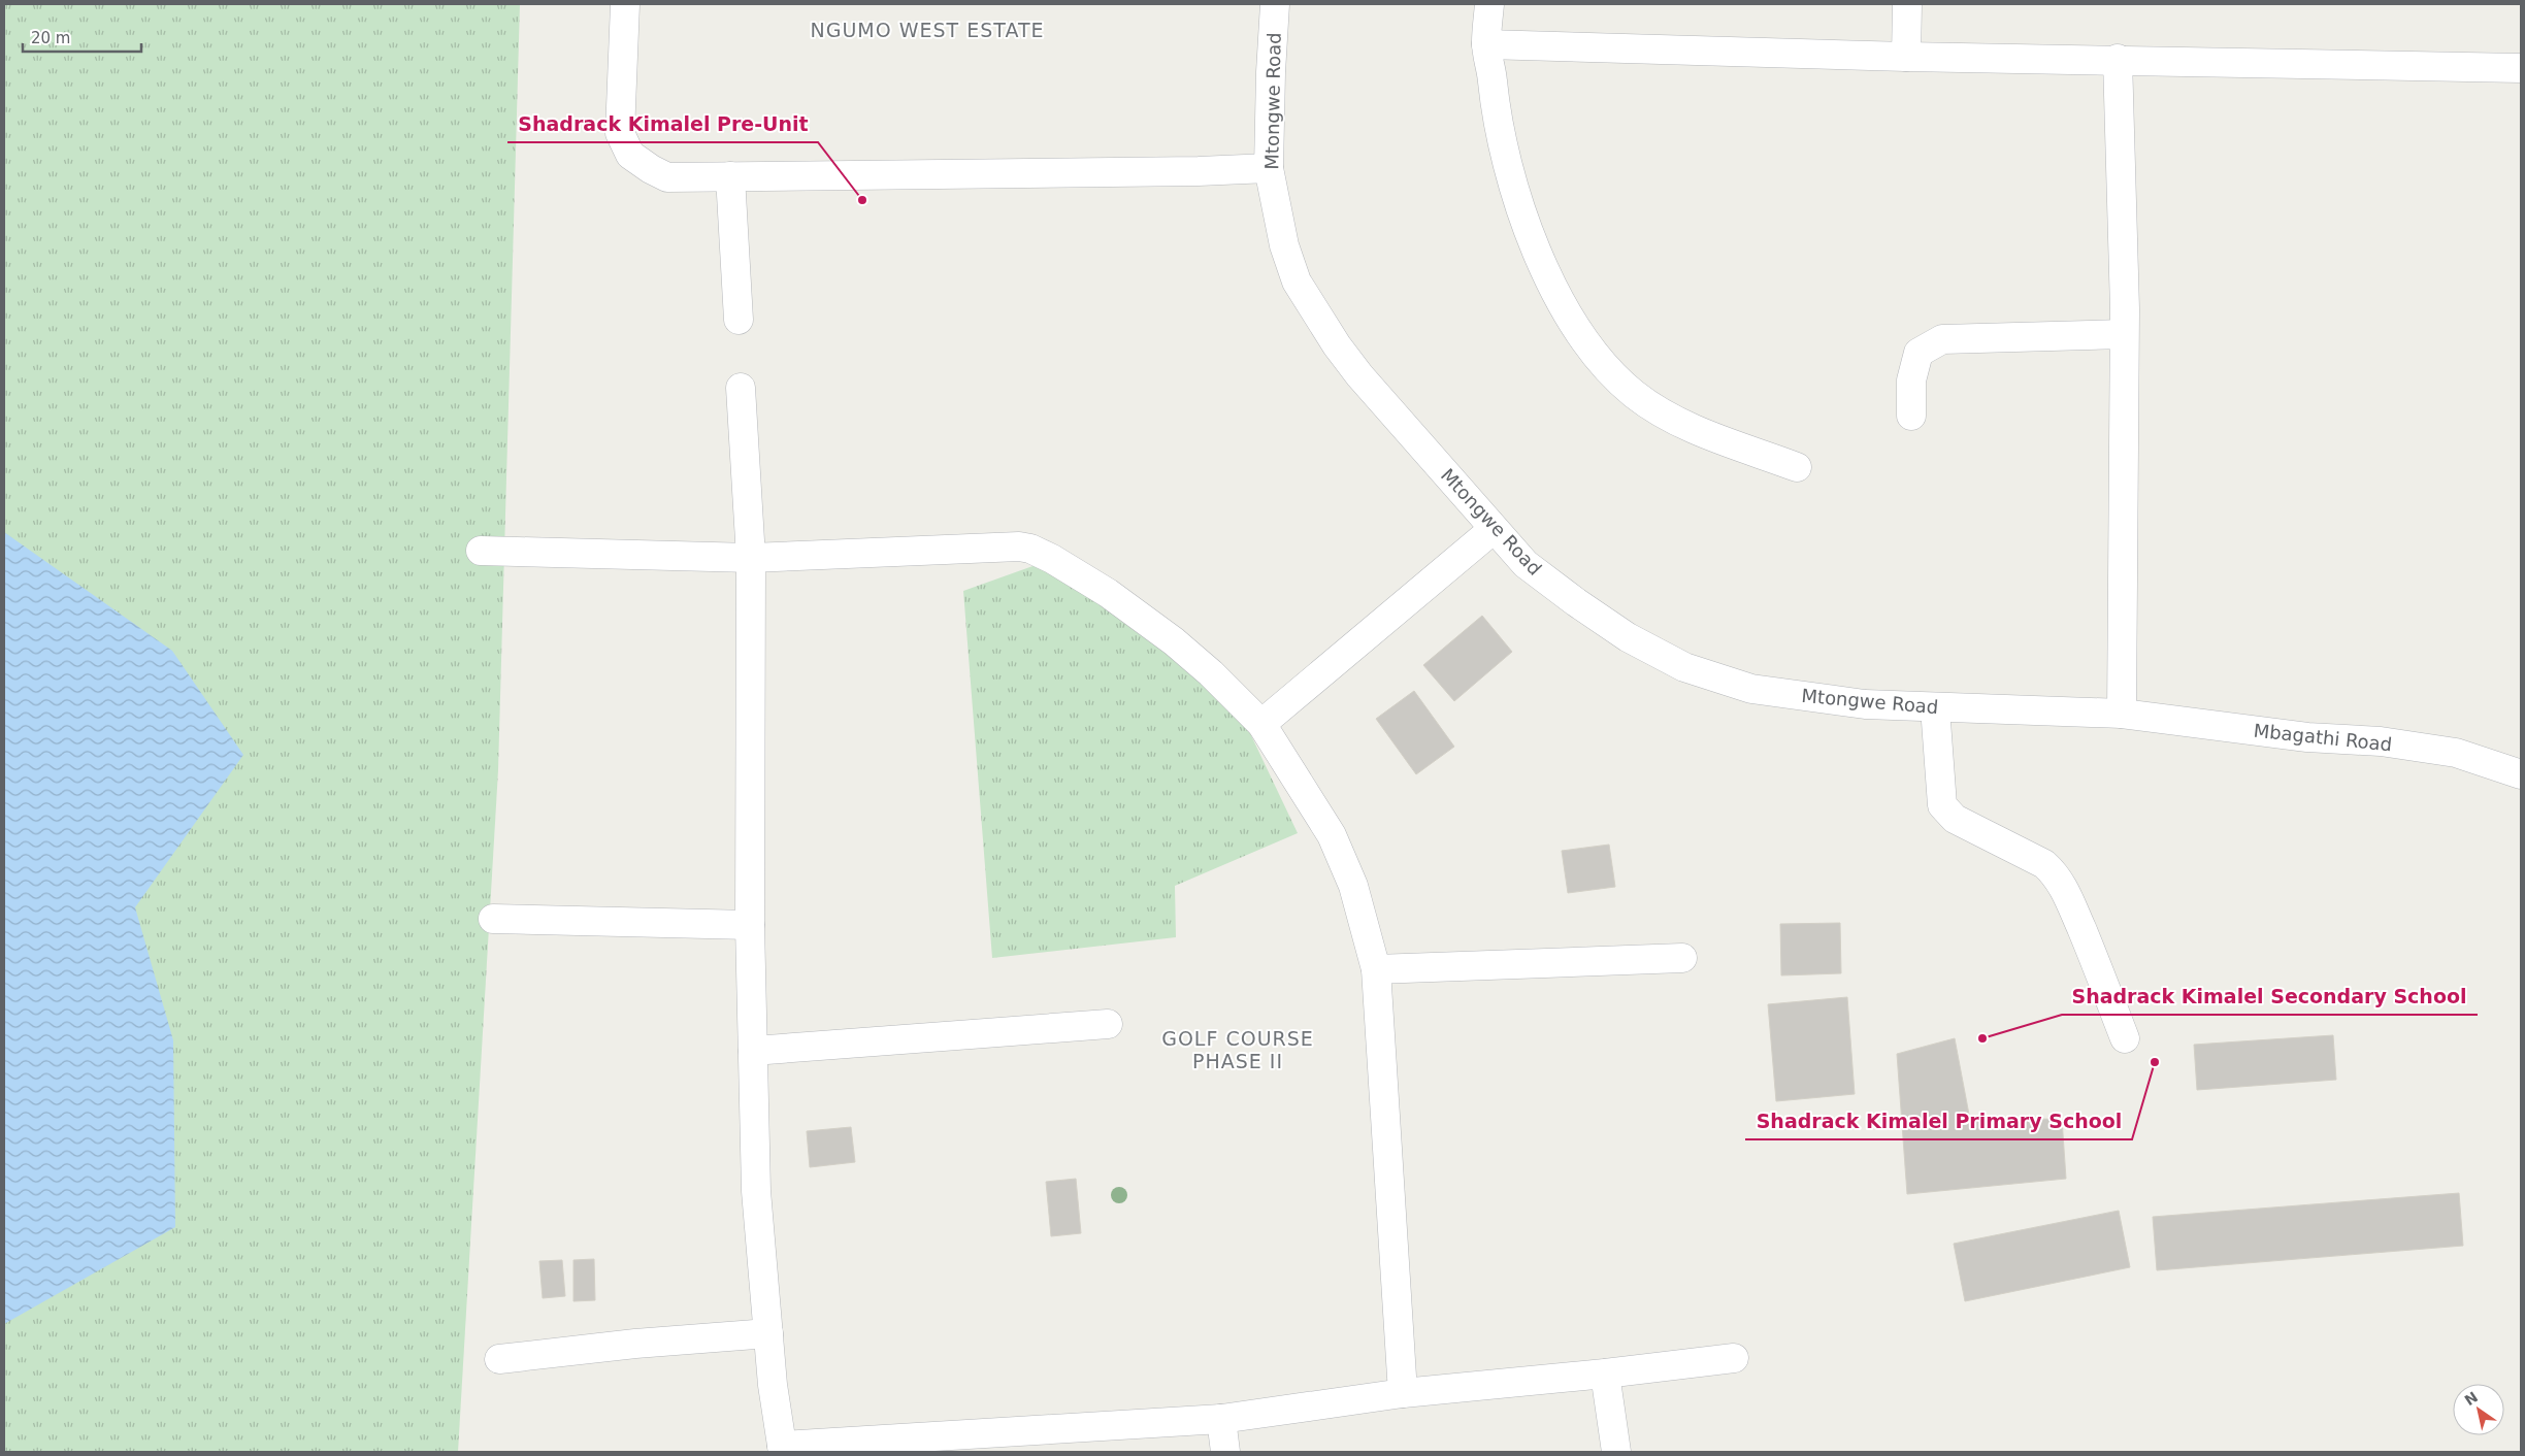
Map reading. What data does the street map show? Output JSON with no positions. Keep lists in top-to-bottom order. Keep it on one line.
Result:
{"streets":{"street":["Mtongwe Road","Mbagathi Road"]},"crossings":[["Mtongwe Road","Mbagathi Road"]],"districts":["NGUMO WEST ESTATE","GOLF COURSE PHASE II"],"places":["Shadrack Kimalel Pre-Unit","Shadrack Kimalel Secondary School","Shadrack Kimalel Primary School"],"scale_bar":"20 m","north":"top left"}
